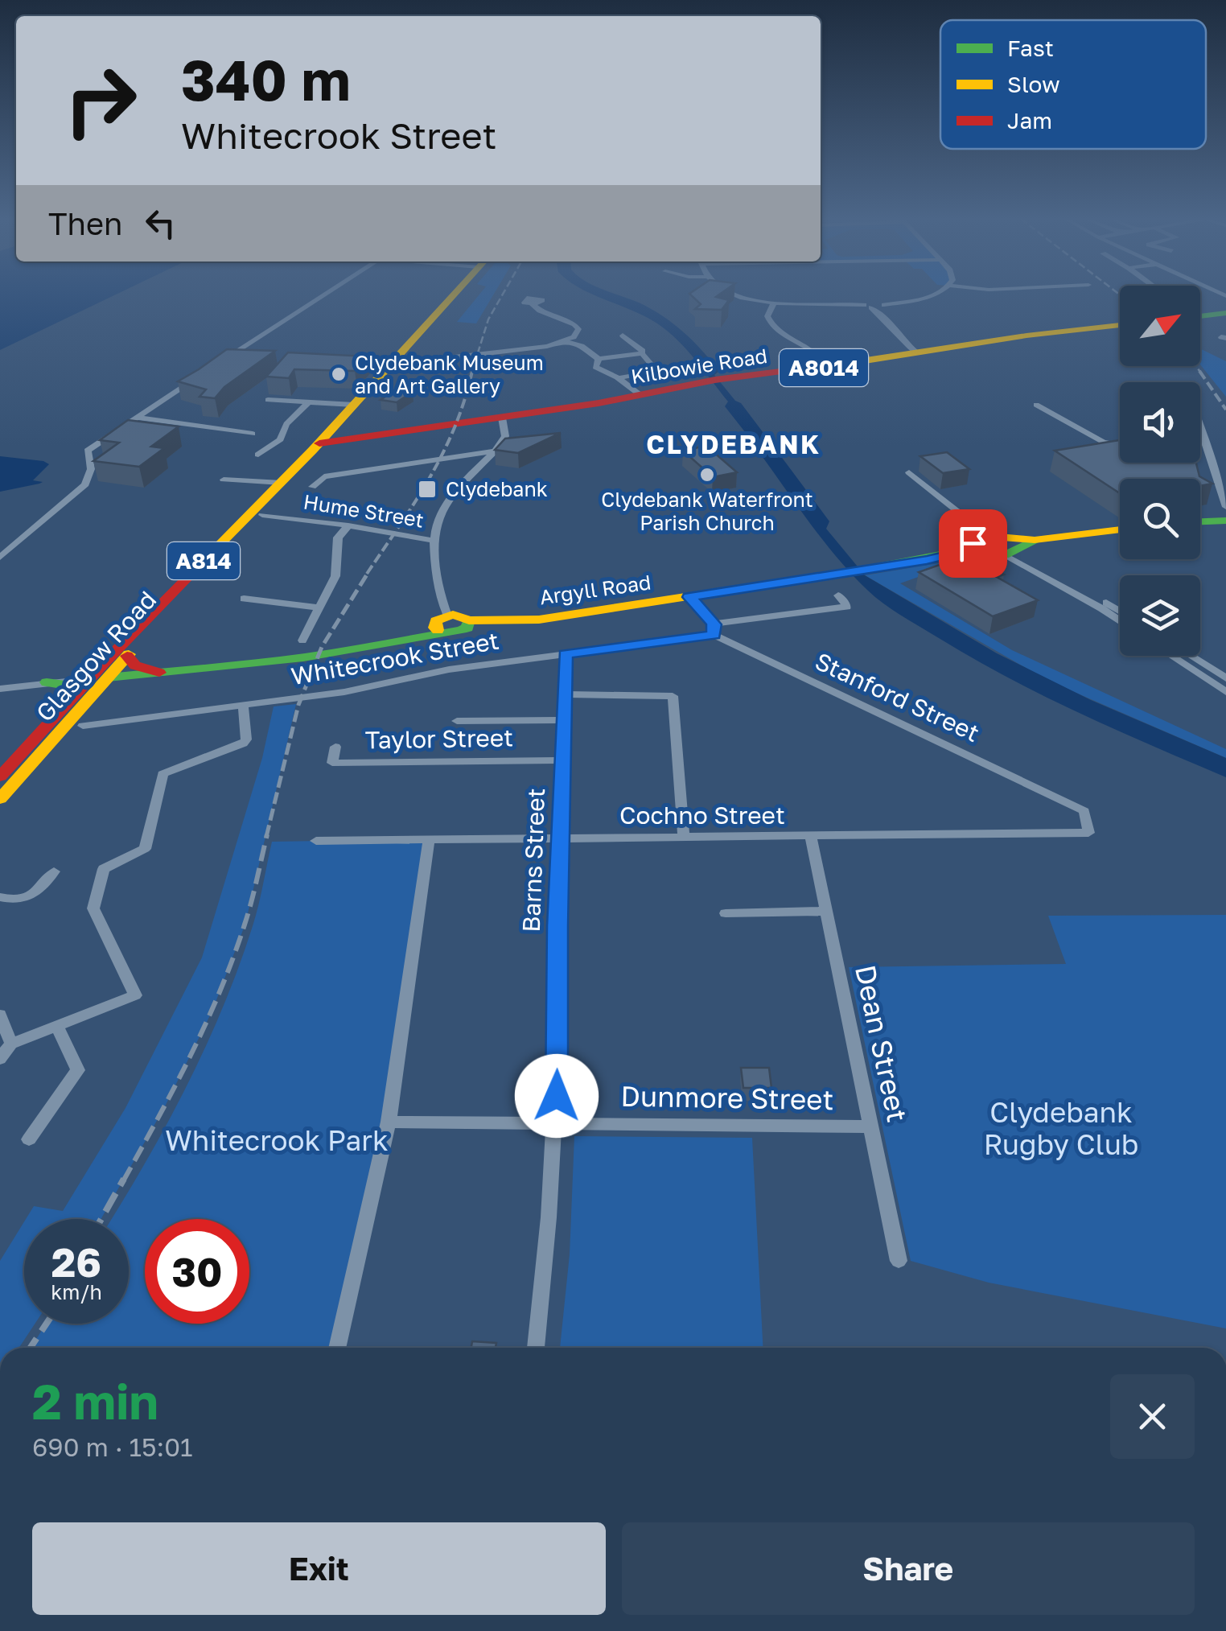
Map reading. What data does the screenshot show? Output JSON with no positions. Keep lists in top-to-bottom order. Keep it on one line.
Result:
{"streets":{"main road":["Kilbowie Road","A8014","A814","Argyll Road","Glasgow Road"],"street":["Hume Street","Whitecrook Street","Stanford Street","Taylor Street","Cochno Street","Barns Street","Dean Street","Dunmore Street"]},"crossings":[["Kilbowie Road","A814"],["Kilbowie Road","Glasgow Road"],["Hume Street","Glasgow Road"],["A814","Glasgow Road"],["Argyll Road","Stanford Street"],["Whitecrook Street","Stanford Street"],["Whitecrook Street","Barns Street"],["Stanford Street","Cochno Street"],["Taylor Street","Barns Street"],["Cochno Street","Barns Street"],["Cochno Street","Dean Street"],["Barns Street","Dunmore Street"],["Dean Street","Dunmore Street"]],"districts":["CLYDEBANK"],"parks":["Clydebank Rugby Club","Whitecrook Park"],"places":{"other":["Clydebank Museum and Art Gallery","Clydebank Waterfront Parish Church"],"transit":["Clydebank"]},"legend":["Fast","Slow","Jam"],"north":"top right","page":{"turn":["340 m","Whitecrook Street"],"then":"Then","speed":"26 km/h","limit":"30","heading":["2 min","690 m · 15:01"],"buttons":["Exit","Share"]}}
